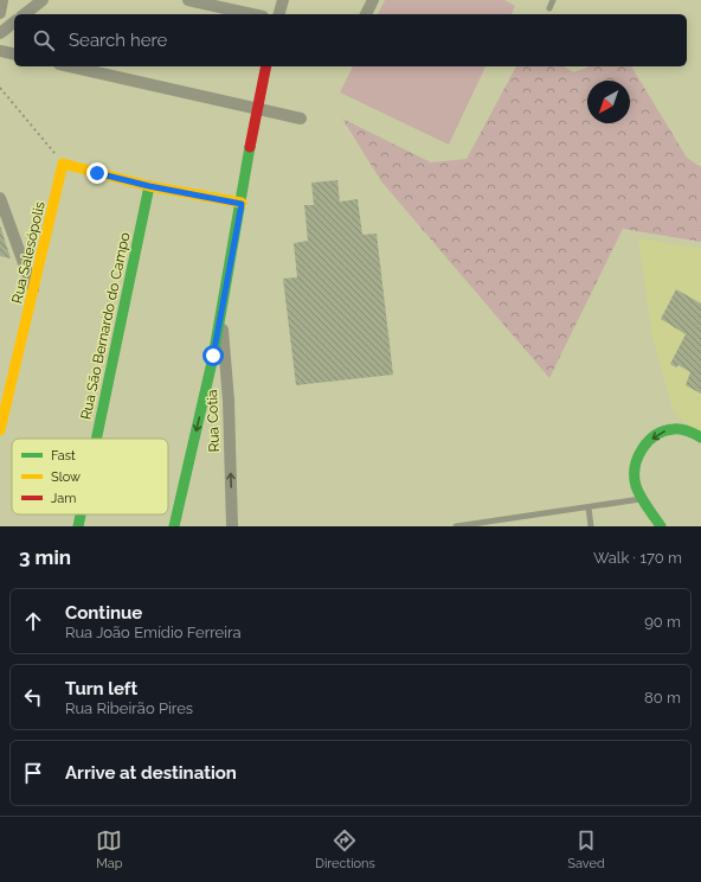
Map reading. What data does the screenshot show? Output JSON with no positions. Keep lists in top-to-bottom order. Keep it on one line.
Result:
{"streets":{"street":["Rua Salesópolis","Rua São Bernardo do Campo","Rua Cotia"]},"legend":["Fast","Slow","Jam"],"north":"bottom left","page":{"search":"Search here","heading":["3 min","Walk · 170 m"],"list":[["Continue","Rua João Emídio Ferreira","90 m"],["Turn left","Rua Ribeirão Pires","80 m"],"Arrive at destination"],"nav":["Map","Directions","Saved"]}}
